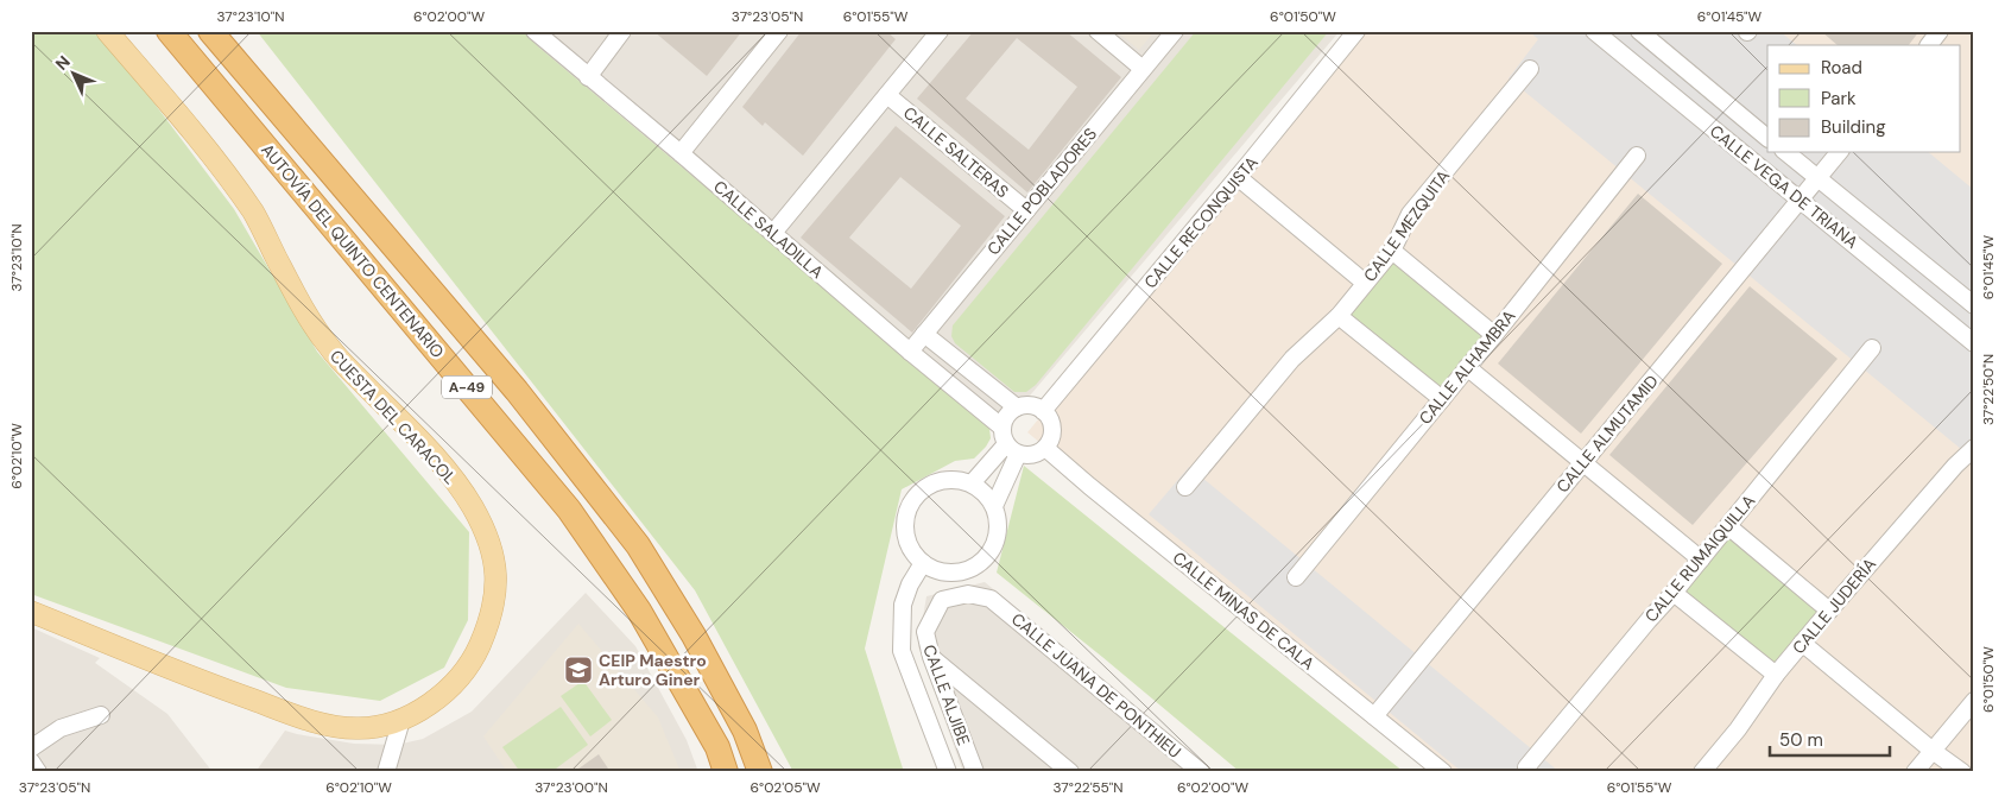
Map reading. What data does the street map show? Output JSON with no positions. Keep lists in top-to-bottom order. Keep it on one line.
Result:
{"streets":{"highway":["AUTOVÍA DEL QUINTO CENTENARIO","A-49"],"main road":["CUESTA DEL CARACOL"],"street":["CALLE SALTERAS","CALLE VEGA DE TRIANA","CALLE POBLADORES","CALLE RECONQUISTA","CALLE MEZQUITA","CALLE SALADILLA","CALLE ALHAMBRA","CALLE ALMUTAMID","CALLE RUMAIQUILLA","CALLE JUDERÍA","CALLE MINAS DE CALA","CALLE JUANA DE PONTHIEU","CALLE ALJIBE"]},"crossings":[["CALLE SALTERAS","CALLE POBLADORES"],["CALLE VEGA DE TRIANA","CALLE ALMUTAMID"],["CALLE POBLADORES","CALLE SALADILLA"],["CALLE RECONQUISTA","CALLE SALADILLA"],["CALLE RECONQUISTA","CALLE MINAS DE CALA"],["CALLE SALADILLA","CALLE MINAS DE CALA"],["CALLE ALMUTAMID","CALLE MINAS DE CALA"],["CALLE JUANA DE PONTHIEU","CALLE ALJIBE"]],"places":{"school or university":["CEIP Maestro Arturo Giner"]},"legend":["Road","Park","Building"],"scale_bar":"50 m","north":"top left","coordinates":["37°23'10\"N","6°02'00\"W","37°23'05\"N","6°01'55\"W","6°01'50\"W","6°01'45\"W","37°22'50\"N","6°02'10\"W","37°23'00\"N","6°02'05\"W","37°22'55\"N"]}
